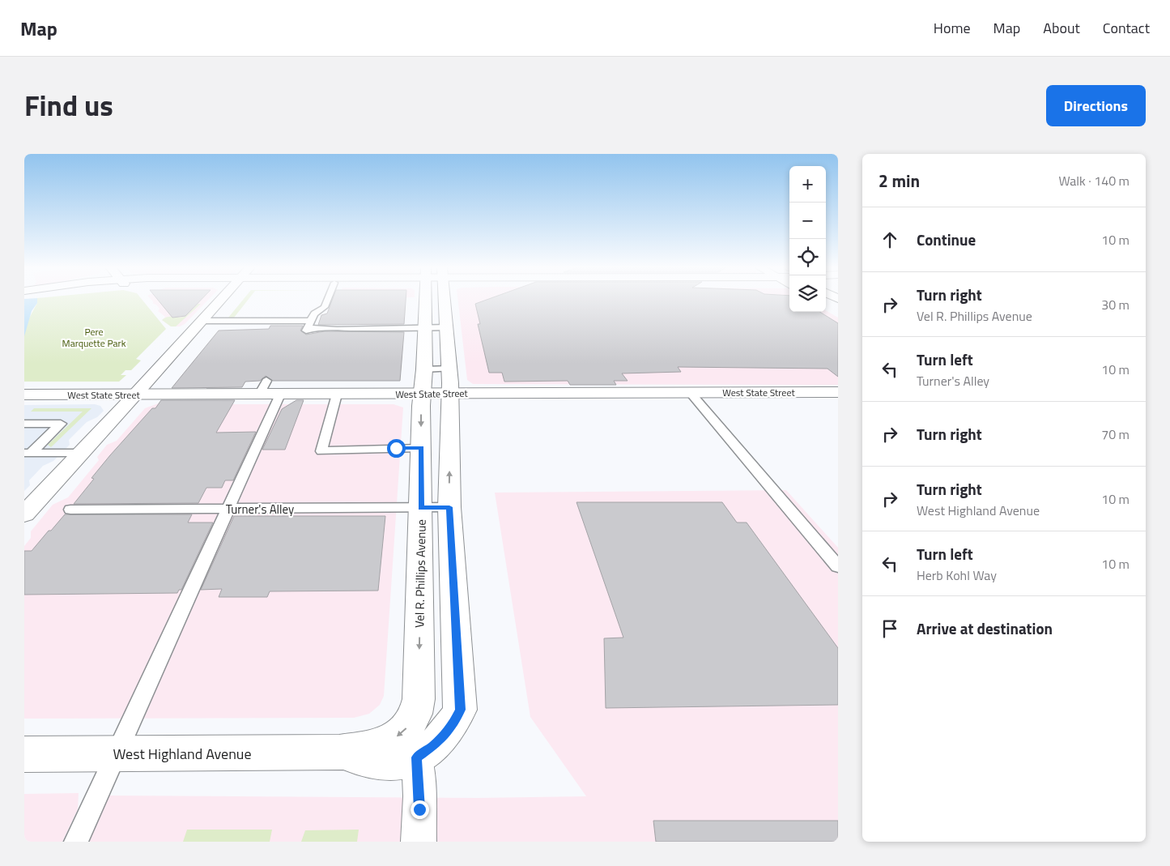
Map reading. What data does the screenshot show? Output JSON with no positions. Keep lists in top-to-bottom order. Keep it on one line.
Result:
{"streets":{"main road":["West State Street","Vel R. Phillips Avenue","West Highland Avenue"],"lane":["Turner's Alley"]},"crossings":[["West State Street","Vel R. Phillips Avenue"],["Turner's Alley","Vel R. Phillips Avenue"],["Turner's Alley","West Highland Avenue"],["Vel R. Phillips Avenue","West Highland Avenue"]],"one_way":["Vel R. Phillips Avenue"],"parks":["Pere Marquette Park"],"page":{"header":"Map","nav":["Home","Map","About","Contact"],"title":"Find us","buttons":"Directions","heading":["2 min","Walk · 140 m"],"map_buttons":["+","−"],"list":[["Continue","10 m"],["Turn right","Vel R. Phillips Avenue","30 m"],["Turn left","Turner's Alley","10 m"],["Turn right","70 m"],["Turn right","West Highland Avenue","10 m"],["Turn left","Herb Kohl Way","10 m"],"Arrive at destination"]}}
